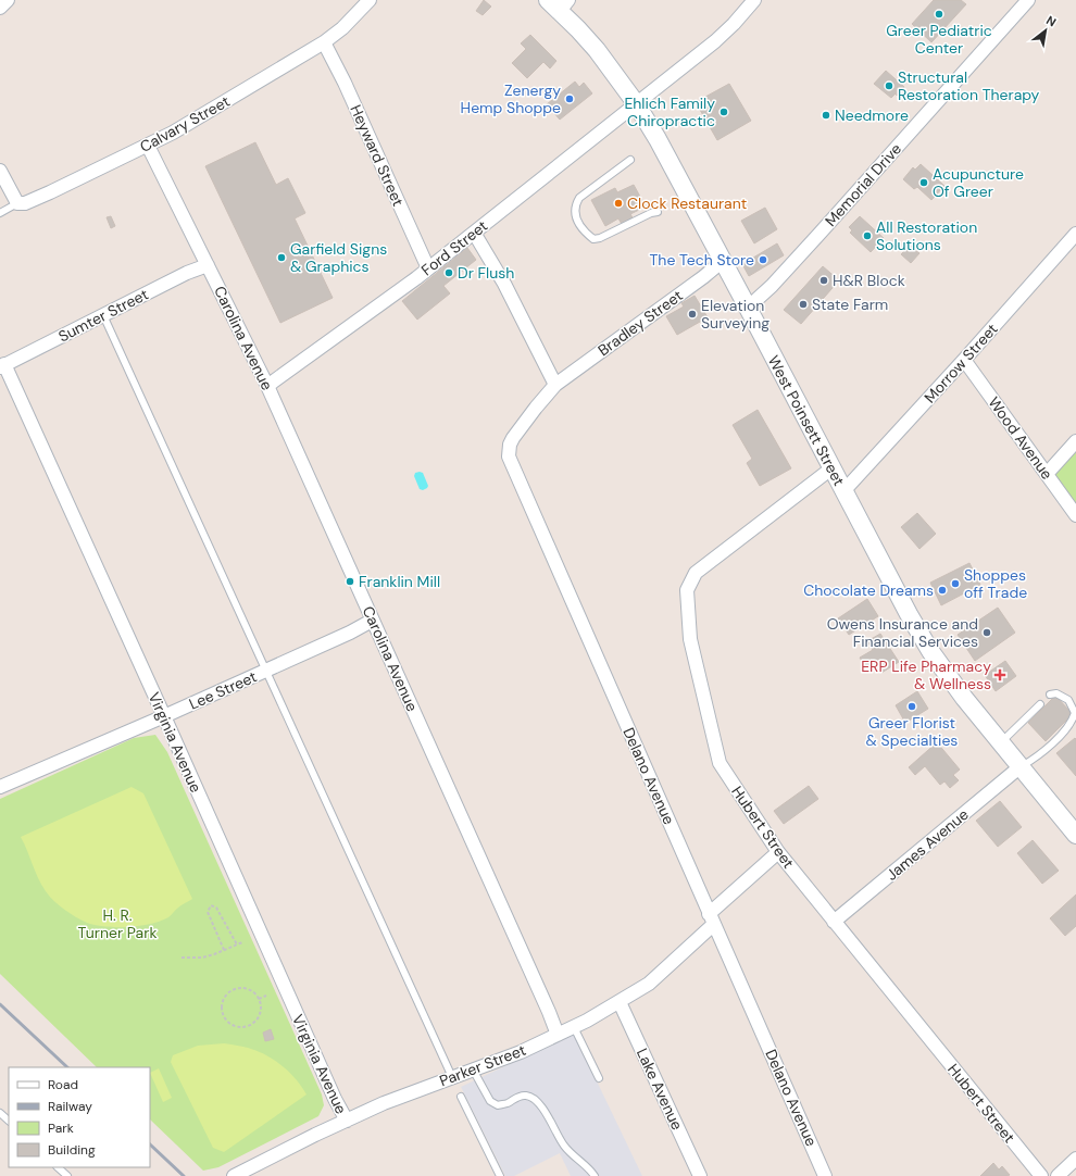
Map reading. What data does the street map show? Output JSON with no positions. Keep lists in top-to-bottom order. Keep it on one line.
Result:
{"streets":{"main road":["West Poinsett Street"],"street":["Calvary Street","Heyward Street","Memorial Drive","Ford Street","Sumter Street","Bradley Street","Carolina Avenue","Morrow Street","Wood Avenue","Lee Street","Virginia Avenue","Delano Avenue","Hubert Street","James Avenue","Parker Street","Lake Avenue"]},"crossings":[["Calvary Street","Heyward Street"],["Calvary Street","Carolina Avenue"],["Heyward Street","Ford Street"],["Memorial Drive","West Poinsett Street"],["Ford Street","Carolina Avenue"],["Ford Street","West Poinsett Street"],["Sumter Street","Carolina Avenue"],["Sumter Street","Virginia Avenue"],["Bradley Street","West Poinsett Street"],["Bradley Street","Delano Avenue"],["Carolina Avenue","Lee Street"],["Carolina Avenue","Parker Street"],["Morrow Street","West Poinsett Street"],["Morrow Street","Wood Avenue"],["West Poinsett Street","Hubert Street"],["West Poinsett Street","James Avenue"],["Lee Street","Virginia Avenue"],["Virginia Avenue","Parker Street"],["Delano Avenue","Parker Street"],["Hubert Street","James Avenue"],["Hubert Street","Parker Street"],["Parker Street","Lake Avenue"]],"parks":["H. R. Turner Park"],"places":{"other":["Greer Pediatric Center","Structural Restoration Therapy","Zenergy Hemp Shoppe","Ehlich Family Chiropractic","Needmore","Acupuncture Of Greer","Clock Restaurant","All Restoration Solutions","Garfield Signs & Graphics","The Tech Store","Dr Flush","H&R Block","State Farm","Elevation Surveying","Franklin Mill","Shoppes off Trade","Chocolate Dreams","Owens Insurance and Financial Services","Greer Florist & Specialties"],"health":["ERP Life Pharmacy & Wellness"]},"legend":["Road","Railway","Park","Building"],"north":"top right"}
